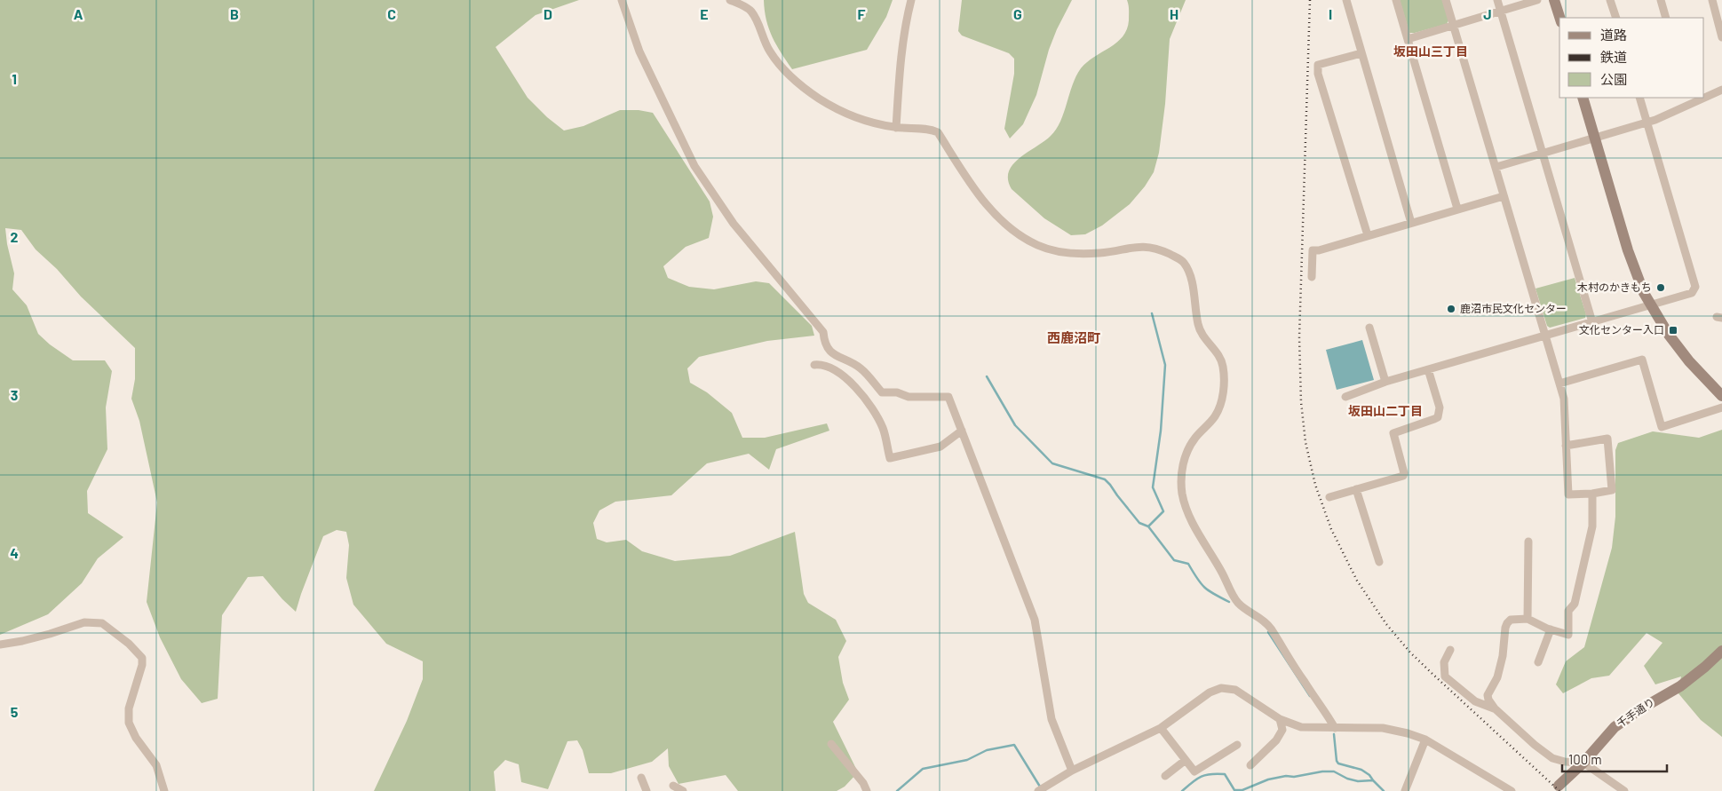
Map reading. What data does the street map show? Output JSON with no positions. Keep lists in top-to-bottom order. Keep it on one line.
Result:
{"streets":{"street":["千手通り"]},"districts":["坂田山三丁目","西鹿沼町","坂田山二丁目"],"places":{"other":["木村のかきもち","鹿沼市民文化センター"],"transit":["文化センター入口"]},"legend":["道路","鉄道","公園"],"scale_bar":"100 m","grid":{"columns":["A","B","C","D","E","F","G","H","I","J"],"rows":["1","2","3","4","5"]}}
